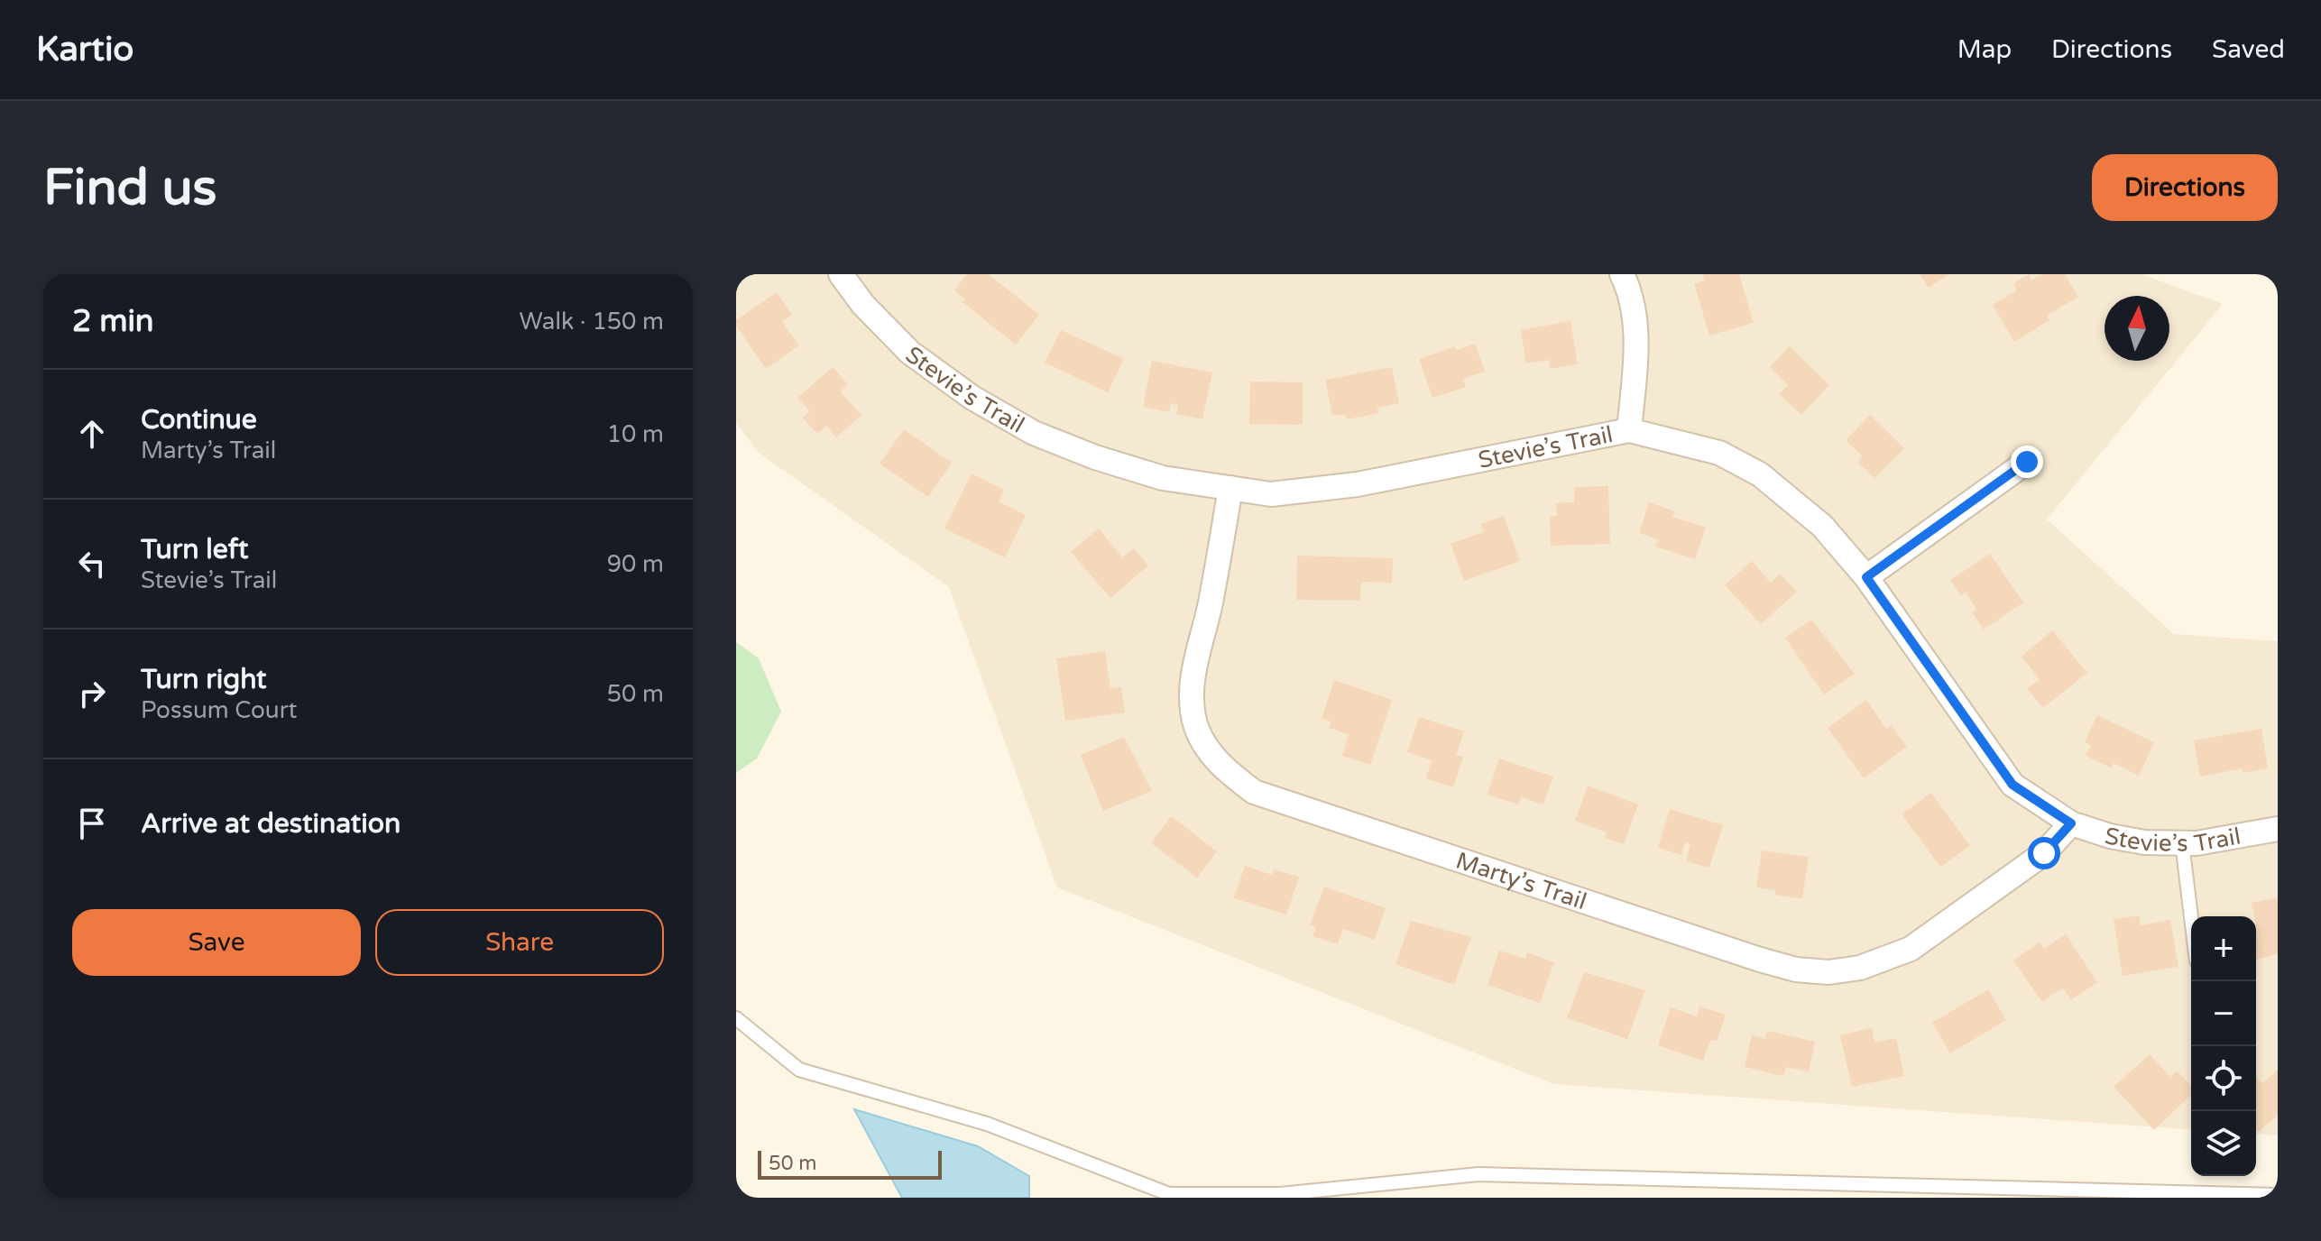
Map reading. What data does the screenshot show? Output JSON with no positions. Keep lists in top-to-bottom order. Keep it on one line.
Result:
{"streets":{"street":["Stevie’s Trail","Marty’s Trail"]},"crossings":[["Stevie’s Trail","Marty’s Trail"]],"scale_bar":"50 m","north":"top","page":{"header":"Kartio","nav":["Map","Directions","Saved"],"buttons":["Directions",["Save","Share"]],"title":"Find us","heading":["2 min","Walk · 150 m"],"list":[["Continue","Marty’s Trail","10 m"],["Turn left","Stevie’s Trail","90 m"],["Turn right","Possum Court","50 m"],"Arrive at destination"],"map_buttons":["+","−"],"scale":"50 m"}}
